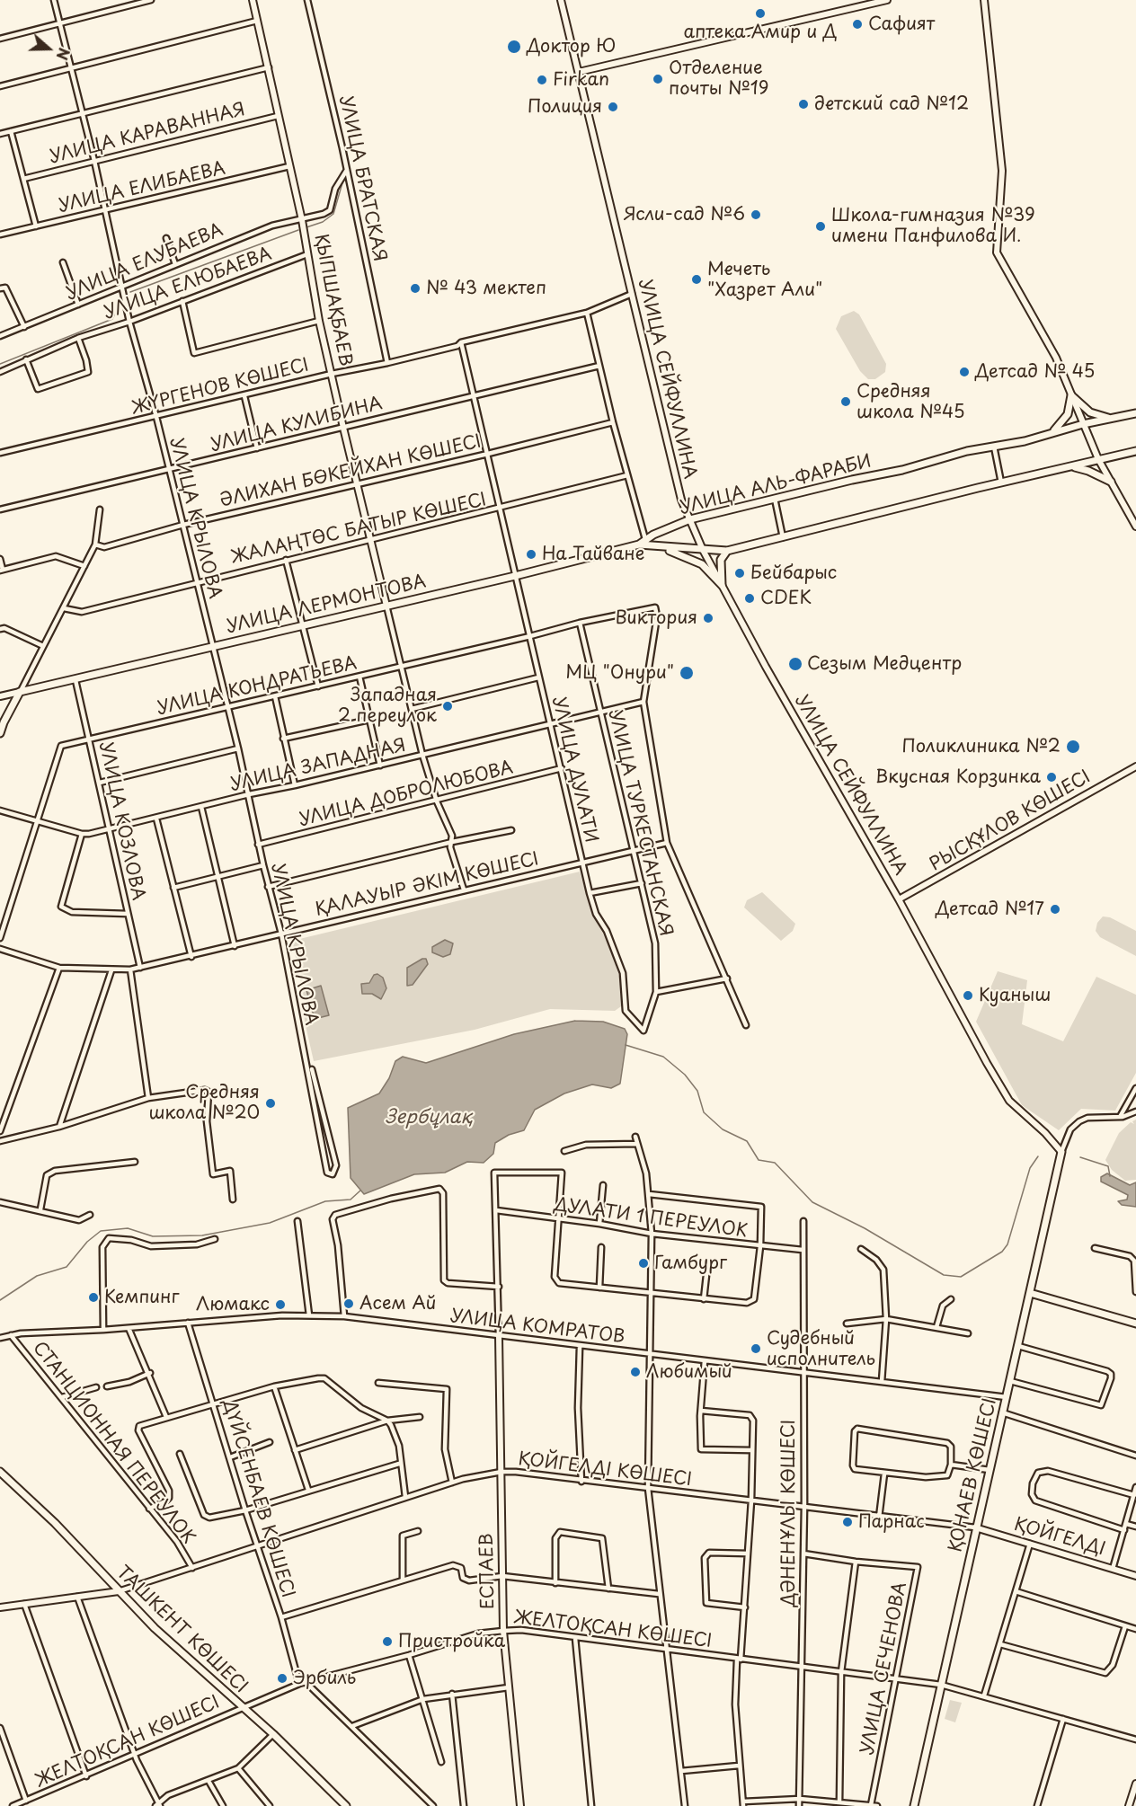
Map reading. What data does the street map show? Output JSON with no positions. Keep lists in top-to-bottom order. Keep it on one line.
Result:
{"streets":{"main road":["УЛИЦА АЛЬ-ФАРАБИ","УЛИЦА ЛЕРМОНТОВА","ҚОНАЕВ КӨШЕСІ","ТАШКЕНТ КӨШЕСІ"],"street":["УЛИЦА КАРАВАННАЯ","УЛИЦА БРАТСКАЯ","УЛИЦА ЕЛИБАЕВА","УЛИЦА ЕЛУБАЕВА","УЛИЦА ЕЛЮБАЕВА","ҚЫПШАҚБАЕВ","УЛИЦА СЕЙФУЛЛИНА","ЖҮРГЕНОВ КӨШЕСІ","УЛИЦА КУЛИБИНА","ӘЛИХАН БӨКЕЙХАН КӨШЕСІ","УЛИЦА КРЫЛОВА","ЖАЛАҢТӨС БАТЫР КӨШЕСІ","УЛИЦА КОНДРАТЬЕВА","УЛИЦА ЗАПАДНАЯ","УЛИЦА ДУЛАТИ","УЛИЦА ДОБРОЛЮБОВА","УЛИЦА КОЗЛОВА","РЫСҚҰЛОВ КӨШЕСІ","УЛИЦА ТУРКЕСТАНСКАЯ","ҚАЛАУЫР ӘКІМ КӨШЕСІ","ДУЛАТИ 1 ПЕРЕУЛОК","УЛИЦА КОМРАТОВ","СТАНЦИОННАЯ ПЕРЕУЛОК","ҚОЙГЕЛДІ КӨШЕСІ","ДҮЙСЕНБАЕВ КӨШЕСІ","ДӘНЕНҰЛЫ КӨШЕСІ","ҚОЙГЕЛДІ","ЕСПАЕВ","ЖЕЛТОҚСАН КӨШЕСІ","УЛИЦА СЕЧЕНОВА"]},"crossings":[["УЛИЦА КАРАВАННАЯ","ҚЫПШАҚБАЕВ"],["УЛИЦА КАРАВАННАЯ","УЛИЦА КРЫЛОВА"],["УЛИЦА БРАТСКАЯ","УЛИЦА ЕЛУБАЕВА"],["УЛИЦА БРАТСКАЯ","ЖҮРГЕНОВ КӨШЕСІ"],["УЛИЦА ЕЛИБАЕВА","ҚЫПШАҚБАЕВ"],["УЛИЦА ЕЛИБАЕВА","УЛИЦА КРЫЛОВА"],["УЛИЦА ЕЛУБАЕВА","ҚЫПШАҚБАЕВ"],["УЛИЦА ЕЛУБАЕВА","УЛИЦА КРЫЛОВА"],["УЛИЦА ЕЛЮБАЕВА","ҚЫПШАҚБАЕВ"],["УЛИЦА ЕЛЮБАЕВА","УЛИЦА КРЫЛОВА"],["ҚЫПШАҚБАЕВ","ЖҮРГЕНОВ КӨШЕСІ"],["ҚЫПШАҚБАЕВ","УЛИЦА КУЛИБИНА"],["ҚЫПШАҚБАЕВ","ӘЛИХАН БӨКЕЙХАН КӨШЕСІ"],["ҚЫПШАҚБАЕВ","ЖАЛАҢТӨС БАТЫР КӨШЕСІ"],["ҚЫПШАҚБАЕВ","УЛИЦА ЛЕРМОНТОВА"],["УЛИЦА СЕЙФУЛЛИНА","ЖҮРГЕНОВ КӨШЕСІ"],["УЛИЦА СЕЙФУЛЛИНА","УЛИЦА АЛЬ-ФАРАБИ"],["УЛИЦА СЕЙФУЛЛИНА","РЫСҚҰЛОВ КӨШЕСІ"],["УЛИЦА СЕЙФУЛЛИНА","ҚОНАЕВ КӨШЕСІ"],["ЖҮРГЕНОВ КӨШЕСІ","УЛИЦА КРЫЛОВА"],["ЖҮРГЕНОВ КӨШЕСІ","УЛИЦА ДУЛАТИ"],["УЛИЦА КУЛИБИНА","УЛИЦА КРЫЛОВА"],["УЛИЦА КУЛИБИНА","УЛИЦА ДУЛАТИ"],["ӘЛИХАН БӨКЕЙХАН КӨШЕСІ","УЛИЦА КРЫЛОВА"],["ӘЛИХАН БӨКЕЙХАН КӨШЕСІ","УЛИЦА ДУЛАТИ"],["УЛИЦА АЛЬ-ФАРАБИ","УЛИЦА ЛЕРМОНТОВА"],["УЛИЦА КРЫЛОВА","ЖАЛАҢТӨС БАТЫР КӨШЕСІ"],["УЛИЦА КРЫЛОВА","УЛИЦА ЛЕРМОНТОВА"],["УЛИЦА КРЫЛОВА","УЛИЦА КОНДРАТЬЕВА"],["УЛИЦА КРЫЛОВА","УЛИЦА ЗАПАДНАЯ"],["УЛИЦА КРЫЛОВА","УЛИЦА ДОБРОЛЮБОВА"],["УЛИЦА КРЫЛОВА","ҚАЛАУЫР ӘКІМ КӨШЕСІ"],["ЖАЛАҢТӨС БАТЫР КӨШЕСІ","УЛИЦА ДУЛАТИ"],["УЛИЦА ЛЕРМОНТОВА","УЛИЦА ДУЛАТИ"],["УЛИЦА ЛЕРМОНТОВА","УЛИЦА КОЗЛОВА"],["УЛИЦА КОНДРАТЬЕВА","УЛИЦА ЗАПАДНАЯ"],["УЛИЦА КОНДРАТЬЕВА","УЛИЦА ДУЛАТИ"],["УЛИЦА КОНДРАТЬЕВА","УЛИЦА КОЗЛОВА"],["УЛИЦА КОНДРАТЬЕВА","УЛИЦА ТУРКЕСТАНСКАЯ"],["УЛИЦА ЗАПАДНАЯ","УЛИЦА ДУЛАТИ"],["УЛИЦА ЗАПАДНАЯ","УЛИЦА КОЗЛОВА"],["УЛИЦА ЗАПАДНАЯ","УЛИЦА ТУРКЕСТАНСКАЯ"],["УЛИЦА ДУЛАТИ","УЛИЦА ДОБРОЛЮБОВА"],["УЛИЦА ДУЛАТИ","УЛИЦА ТУРКЕСТАНСКАЯ"],["УЛИЦА ДУЛАТИ","ҚАЛАУЫР ӘКІМ КӨШЕСІ"],["УЛИЦА КОЗЛОВА","ҚАЛАУЫР ӘКІМ КӨШЕСІ"],["УЛИЦА ТУРКЕСТАНСКАЯ","ҚАЛАУЫР ӘКІМ КӨШЕСІ"],["ДУЛАТИ 1 ПЕРЕУЛОК","ДӘНЕНҰЛЫ КӨШЕСІ"],["УЛИЦА КОМРАТОВ","СТАНЦИОННАЯ ПЕРЕУЛОК"],["УЛИЦА КОМРАТОВ","ҚОНАЕВ КӨШЕСІ"],["УЛИЦА КОМРАТОВ","ДҮЙСЕНБАЕВ КӨШЕСІ"],["УЛИЦА КОМРАТОВ","ДӘНЕНҰЛЫ КӨШЕСІ"],["УЛИЦА КОМРАТОВ","ЕСПАЕВ"],["СТАНЦИОННАЯ ПЕРЕУЛОК","ҚОЙГЕЛДІ КӨШЕСІ"],["ҚОЙГЕЛДІ КӨШЕСІ","ҚОНАЕВ КӨШЕСІ"],["ҚОЙГЕЛДІ КӨШЕСІ","ДҮЙСЕНБАЕВ КӨШЕСІ"],["ҚОЙГЕЛДІ КӨШЕСІ","ДӘНЕНҰЛЫ КӨШЕСІ"],["ҚОЙГЕЛДІ КӨШЕСІ","ҚОЙГЕЛДІ"],["ҚОЙГЕЛДІ КӨШЕСІ","ЕСПАЕВ"],["ҚОЙГЕЛДІ КӨШЕСІ","ТАШКЕНТ КӨШЕСІ"],["ҚОНАЕВ КӨШЕСІ","ҚОЙГЕЛДІ"],["ҚОНАЕВ КӨШЕСІ","ЖЕЛТОҚСАН КӨШЕСІ"],["ДҮЙСЕНБАЕВ КӨШЕСІ","ЖЕЛТОҚСАН КӨШЕСІ"],["ДӘНЕНҰЛЫ КӨШЕСІ","ЖЕЛТОҚСАН КӨШЕСІ"],["ДӘНЕНҰЛЫ КӨШЕСІ","УЛИЦА СЕЧЕНОВА"],["ЕСПАЕВ","ЖЕЛТОҚСАН КӨШЕСІ"],["ТАШКЕНТ КӨШЕСІ","ЖЕЛТОҚСАН КӨШЕСІ"],["ЖЕЛТОҚСАН КӨШЕСІ","УЛИЦА СЕЧЕНОВА"]],"water":["Зербұлақ"],"places":["аптека Амир и Д","Сафият","Доктор Ю","Отделение почты №19","Firkan","детский сад №12","Полиция","Ясли-сад №6","Школа-гимназия №39 имени Панфилова И.","Мечеть \"Хазрет Али\"","№ 43 мектеп","Детсад № 45","Средняя школа №45","На Тайване","Бейбарыс","CDEK","Виктория","Сезым Медцентр","МЦ \"Онури\"","Западная 2 переулок","Поликлиника №2","Вкусная Корзинка","Детсад №17","Куаныш","Средняя школа №20","Гамбург","Кемпинг","Асем Ай","Люмакс","Судебный исполнитель","Любимый","Парнас","Пристройка","Эрбиль"],"north":"right"}
